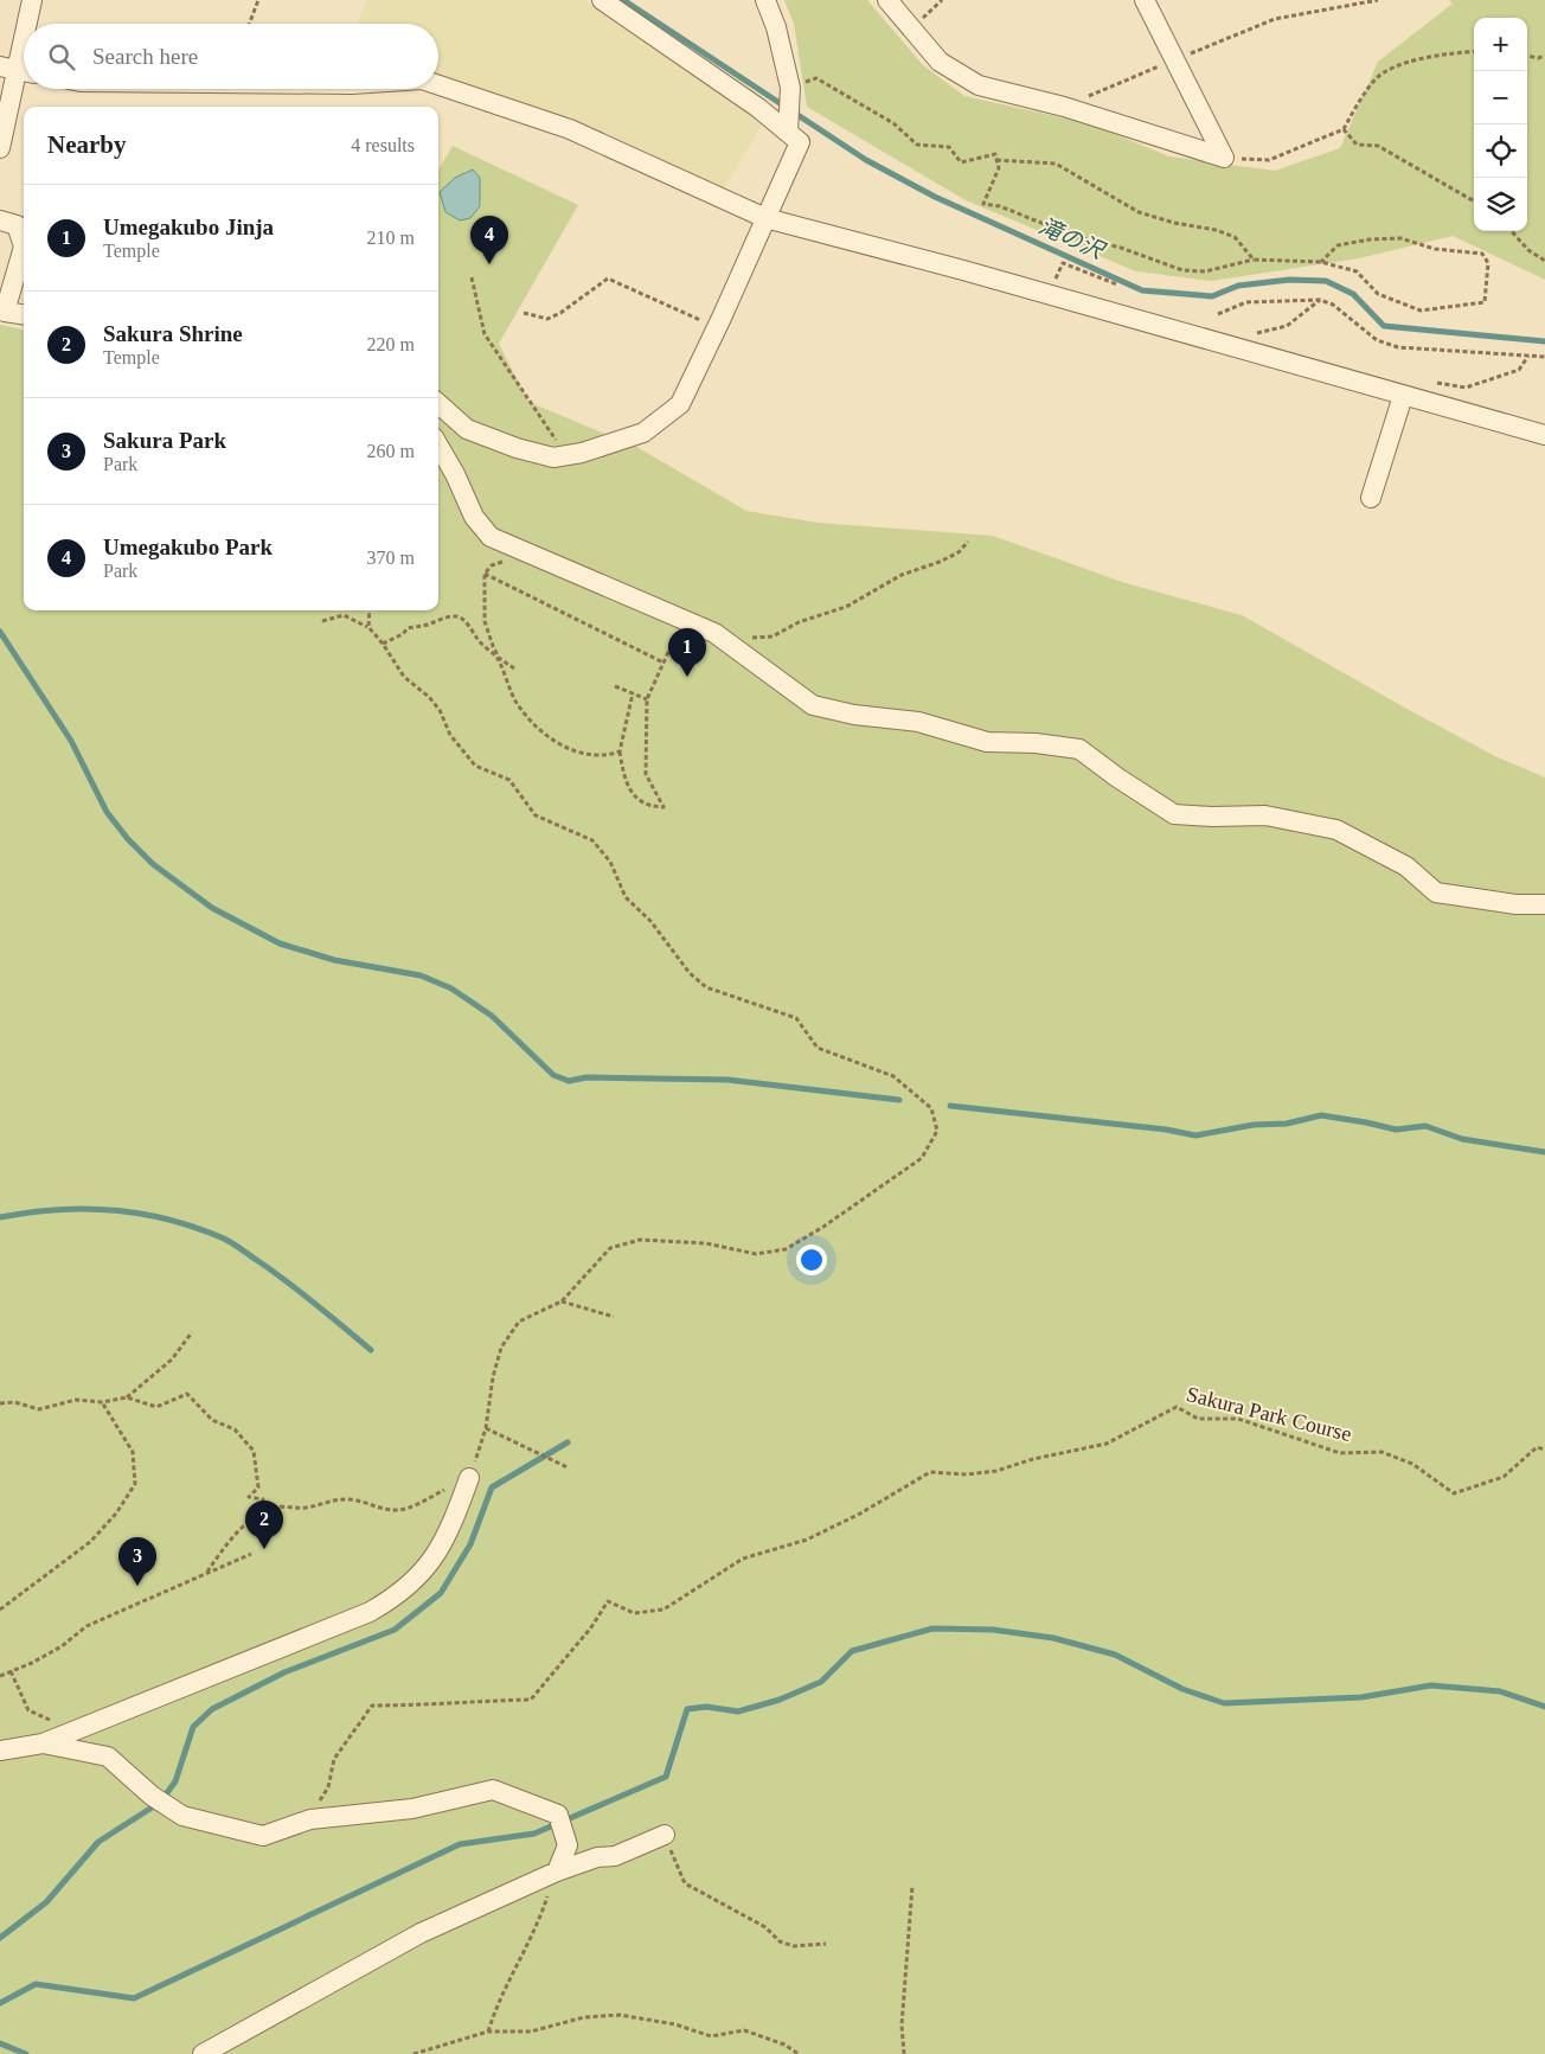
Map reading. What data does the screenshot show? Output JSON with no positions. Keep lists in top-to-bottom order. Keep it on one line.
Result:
{"streets":{"path":["Sakura Park Course"]},"water":["滝の沢"],"page":{"map_buttons":["+","−"],"search":"Search here","heading":["Nearby","4 results"],"list":[{"mark":"1","name":"Umegakubo Jinja","note":"Temple","value":"210 m"},{"mark":"2","name":"Sakura Shrine","note":"Temple","value":"220 m"},{"mark":"3","name":"Sakura Park","note":"Park","value":"260 m"},{"mark":"4","name":"Umegakubo Park","note":"Park","value":"370 m"}],"pins":["4","1","2","3"]}}
